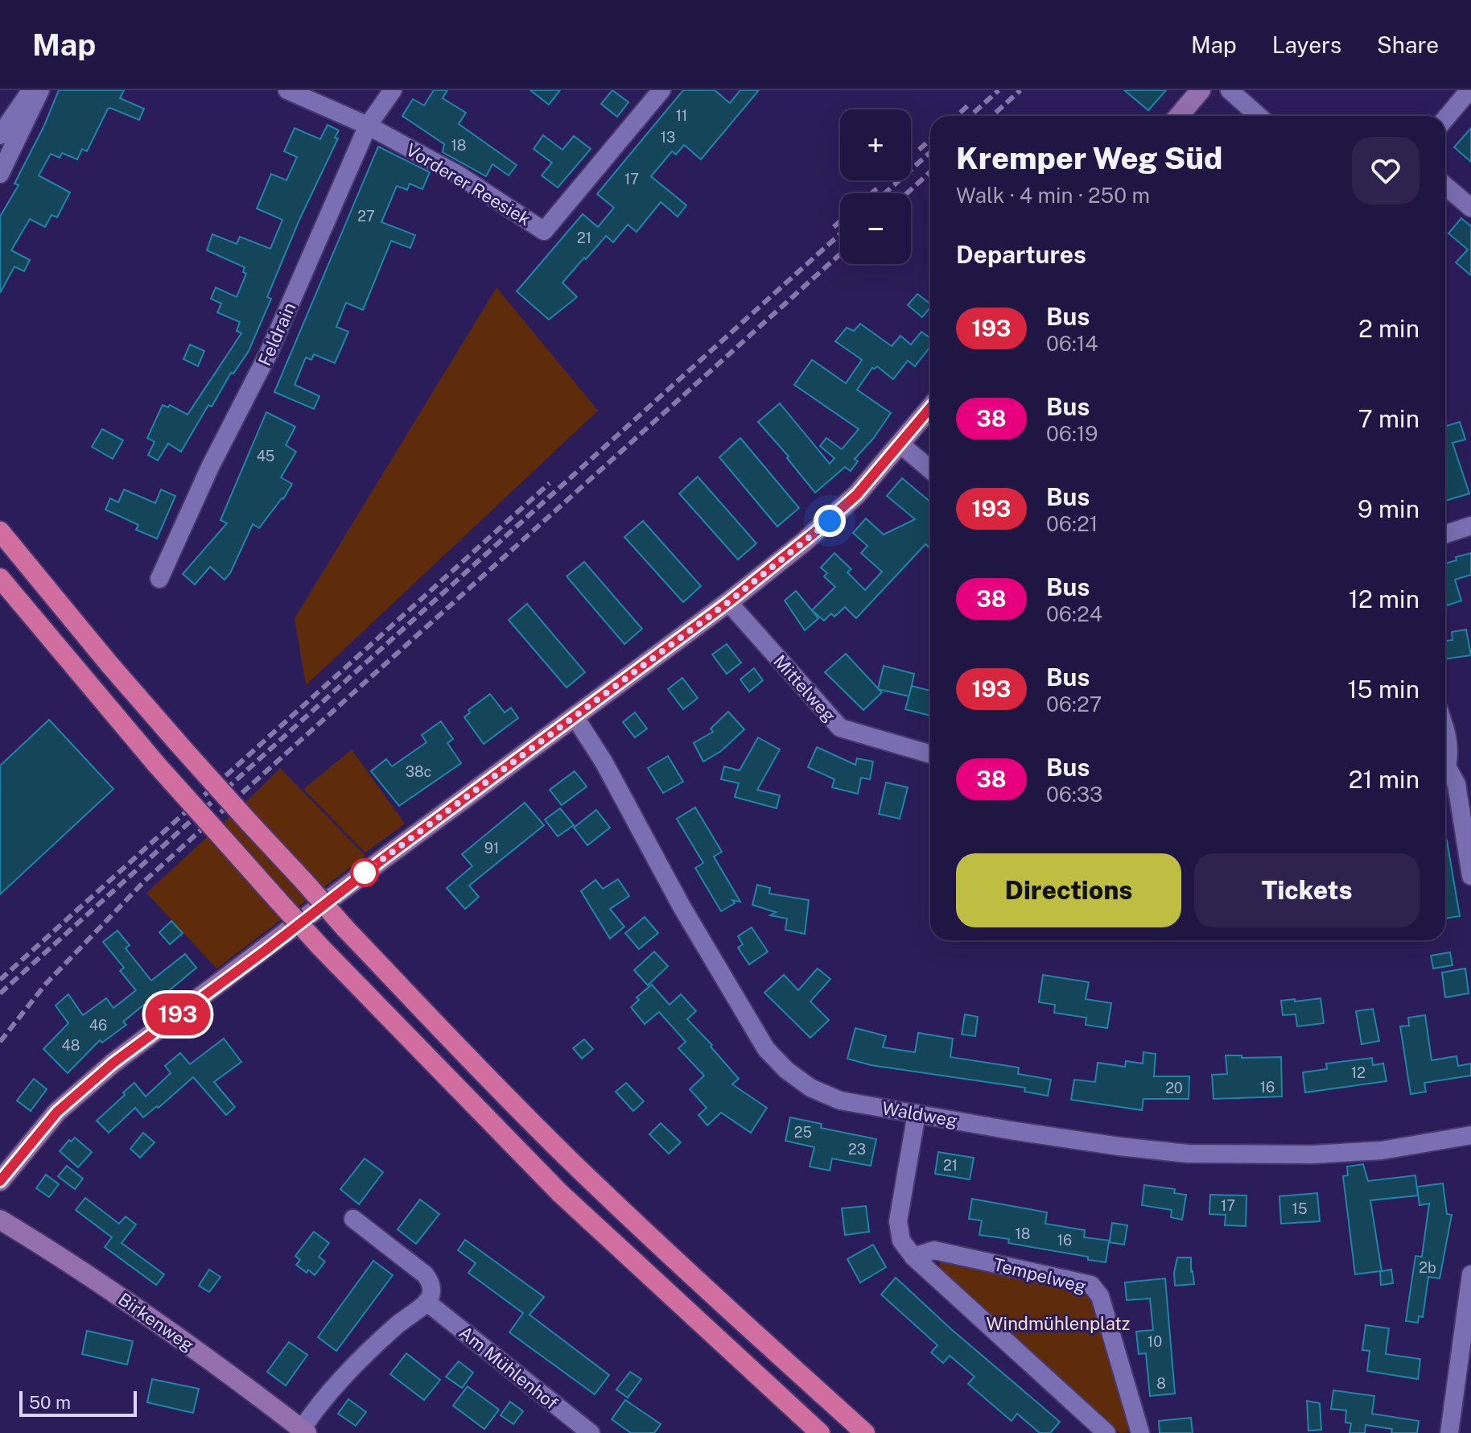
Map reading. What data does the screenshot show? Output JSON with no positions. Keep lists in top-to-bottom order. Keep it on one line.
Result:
{"streets":{"street":["Vorderer Reesiek","Feldrain","Mittelweg","Waldweg","Tempelweg","Birkenweg","Am Mühlenhof"]},"crossings":[["Vorderer Reesiek","Feldrain"]],"parks":["Windmühlenplatz"],"lines":["bus line 193"],"house_numbers":["11","13","18","17","27","21","45","38c","91","46","48","12","16","20","25","23","21","17","15","18","16","2b","10","8"],"scale_bar":"50 m","page":{"header":"Map","nav":["Map","Layers","Share"],"on_map":"193","map_buttons":["+","−"],"heading":[["Kremper Weg Süd","Walk · 4 min · 250 m"],"Departures"],"list":[{"mark":"193","name":"Bus","note":"06:14","value":"2 min"},{"mark":"38","name":"Bus","note":"06:19","value":"7 min"},{"mark":"193","name":"Bus","note":"06:21","value":"9 min"},{"mark":"38","name":"Bus","note":"06:24","value":"12 min"},{"mark":"193","name":"Bus","note":"06:27","value":"15 min"},{"mark":"38","name":"Bus","note":"06:33","value":"21 min"}],"buttons":["Directions","Tickets"],"scale":"50 m"}}
